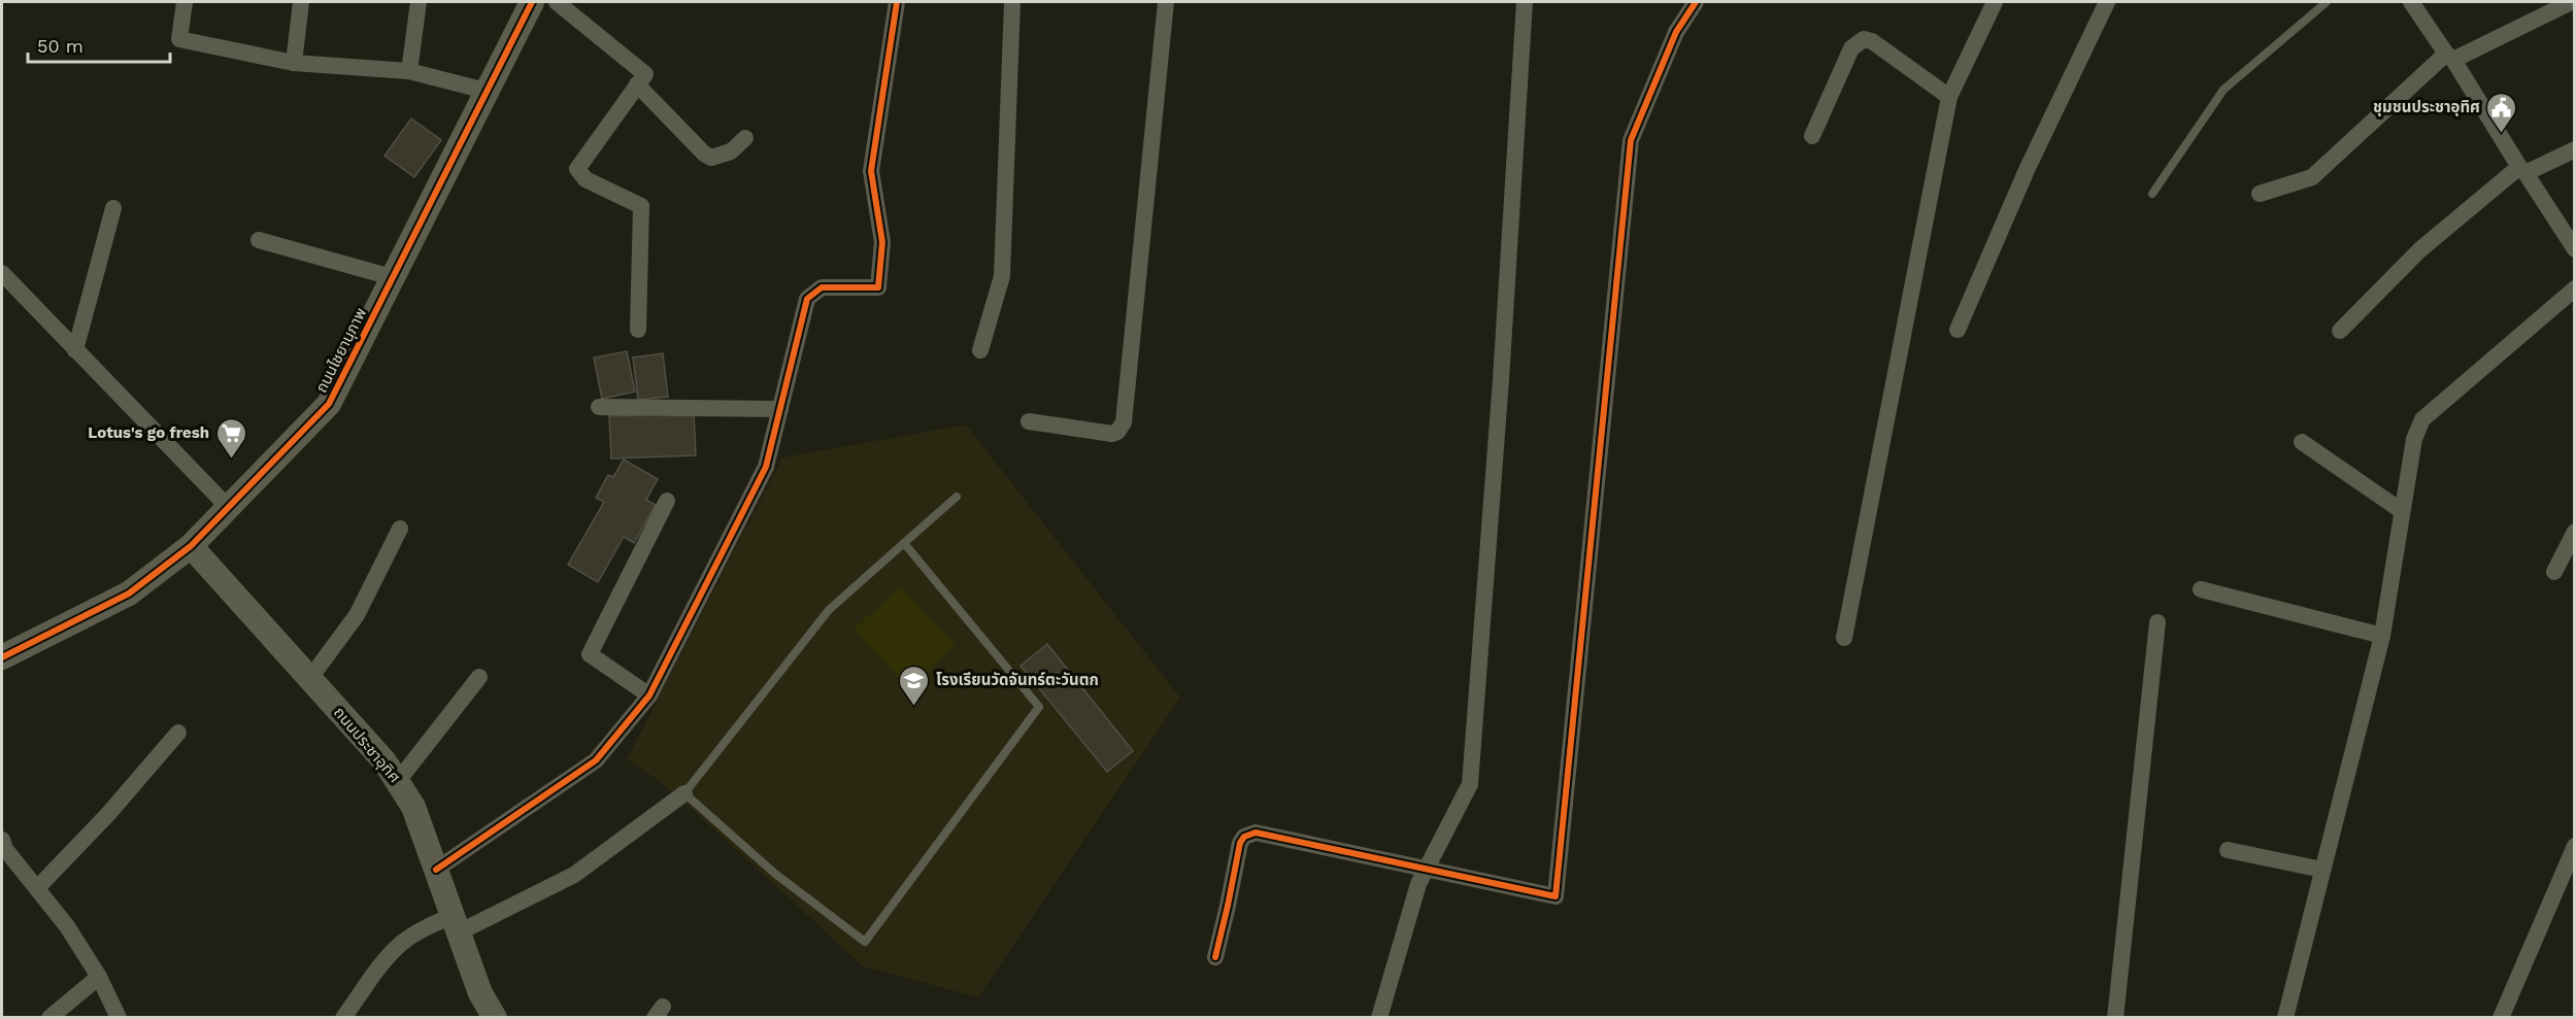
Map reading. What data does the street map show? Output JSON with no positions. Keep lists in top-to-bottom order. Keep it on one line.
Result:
{"streets":{"street":["ถนนไชยานุภาพ","ถนนประชาอุทิศ"]},"crossings":[["ถนนไชยานุภาพ","ถนนประชาอุทิศ"]],"places":{"public building":["ชุมชนประชาอุทิศ"],"supermarket":["Lotus's go fresh"],"school or university":["โรงเรียนวัดจันทร์ตะวันตก"]},"scale_bar":"50 m"}
